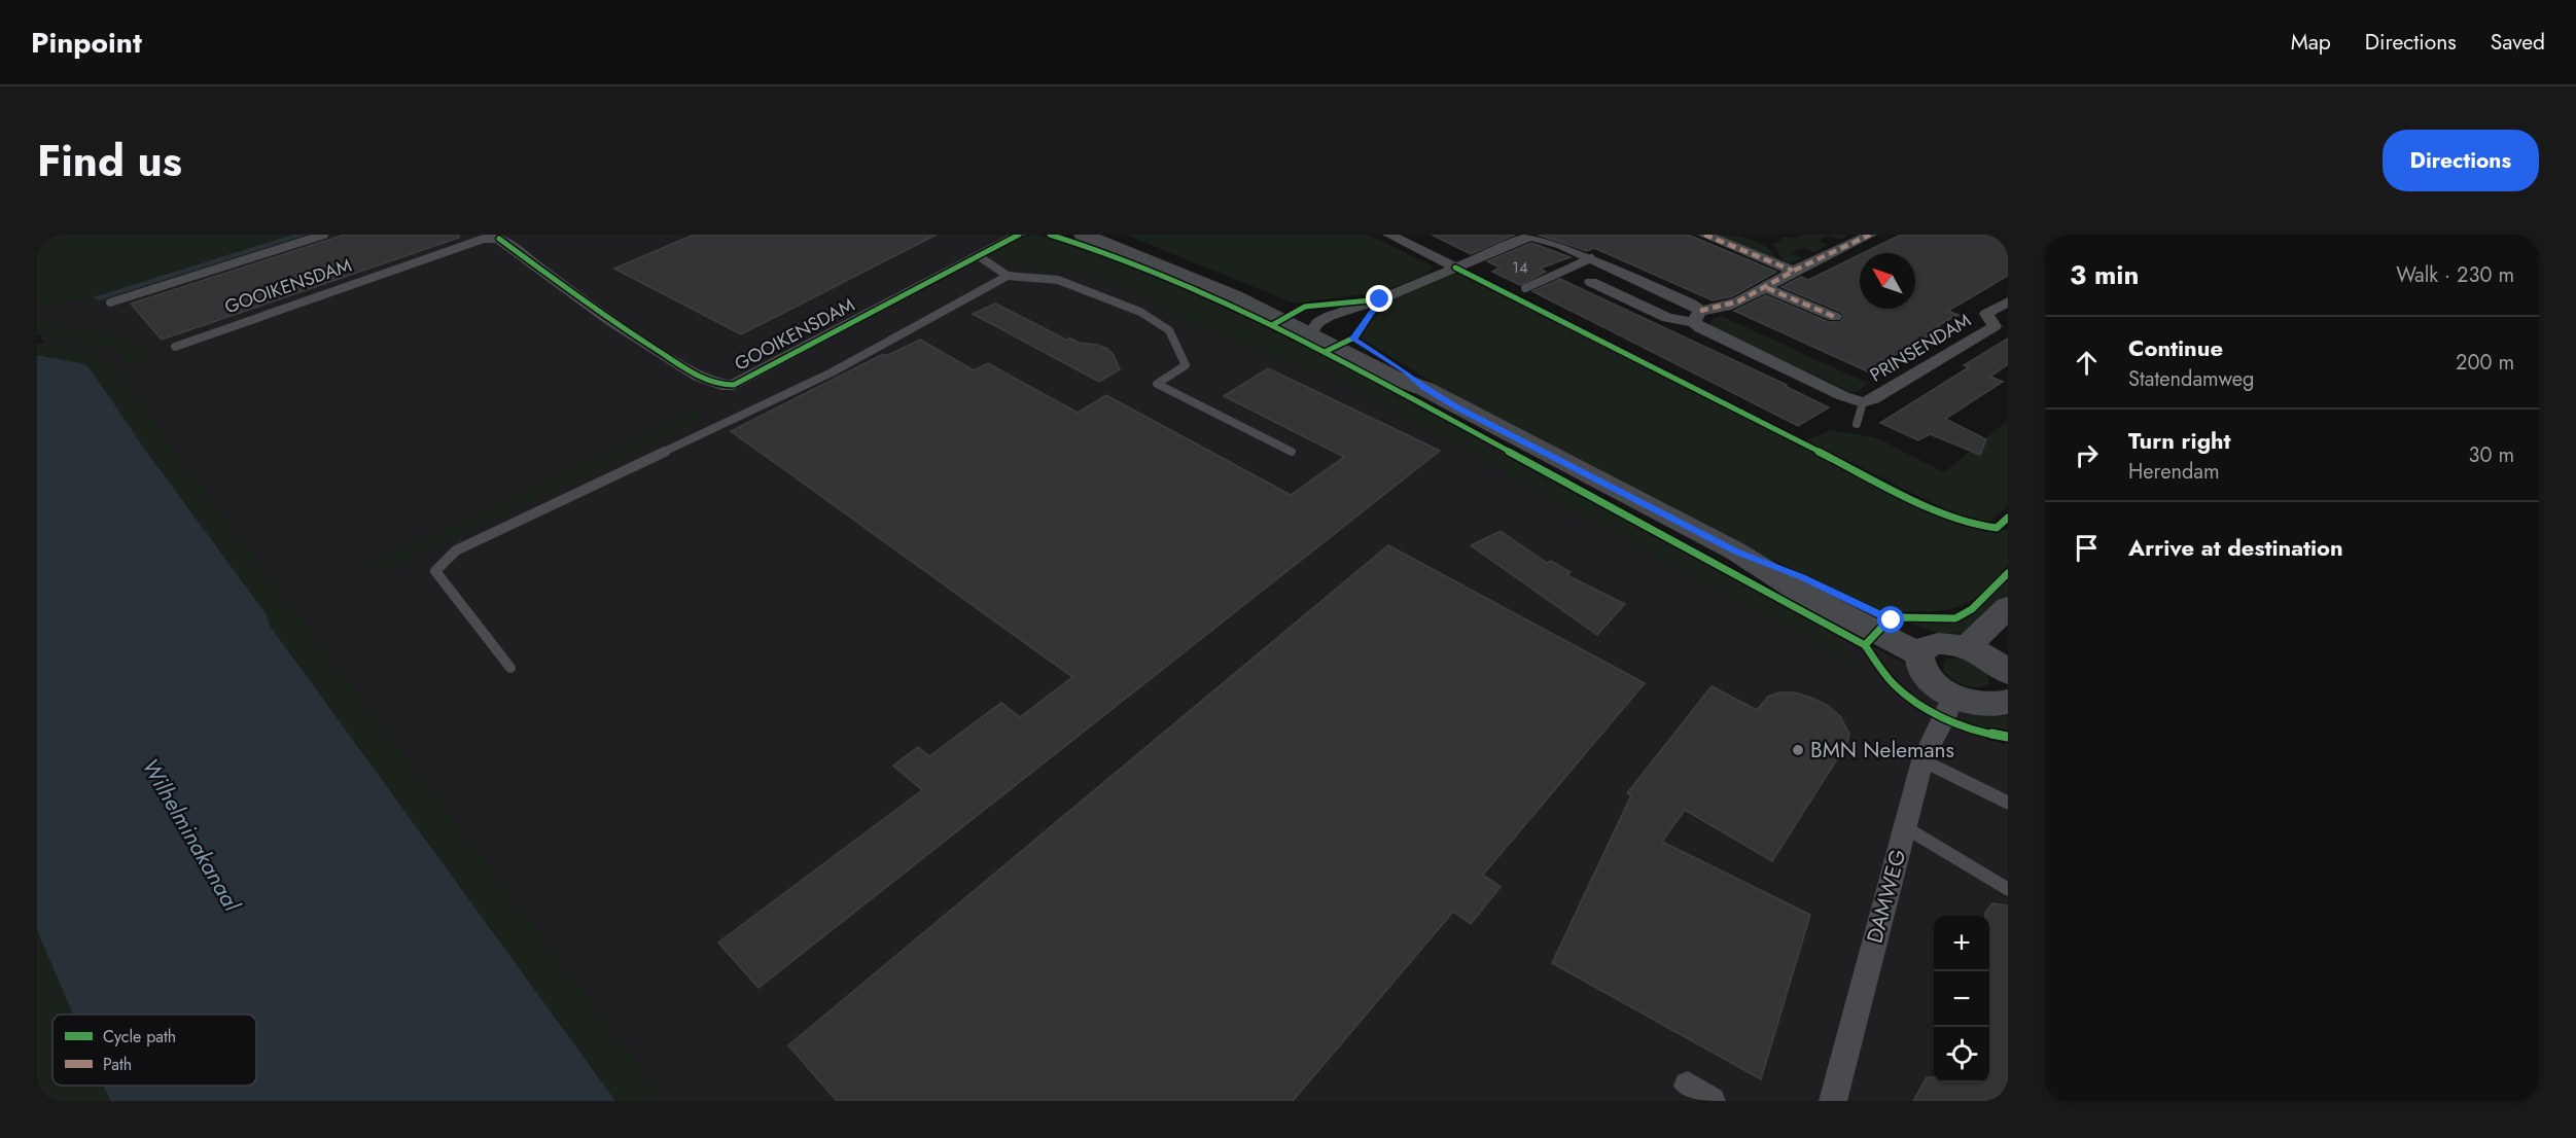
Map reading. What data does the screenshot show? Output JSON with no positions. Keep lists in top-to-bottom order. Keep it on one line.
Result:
{"streets":{"street":["GOOIKENSDAM","PRINSENDAM","DAMWEG"]},"water":["Wilhelminakanaal"],"places":["BMN Nelemans"],"house_numbers":["14"],"legend":["Cycle path","Path"],"north":"top left","page":{"header":"Pinpoint","nav":["Map","Directions","Saved"],"title":"Find us","buttons":"Directions","heading":["3 min","Walk · 230 m"],"list":[["Continue","Statendamweg","200 m"],["Turn right","Herendam","30 m"],"Arrive at destination"],"map_buttons":["+","−"]}}
